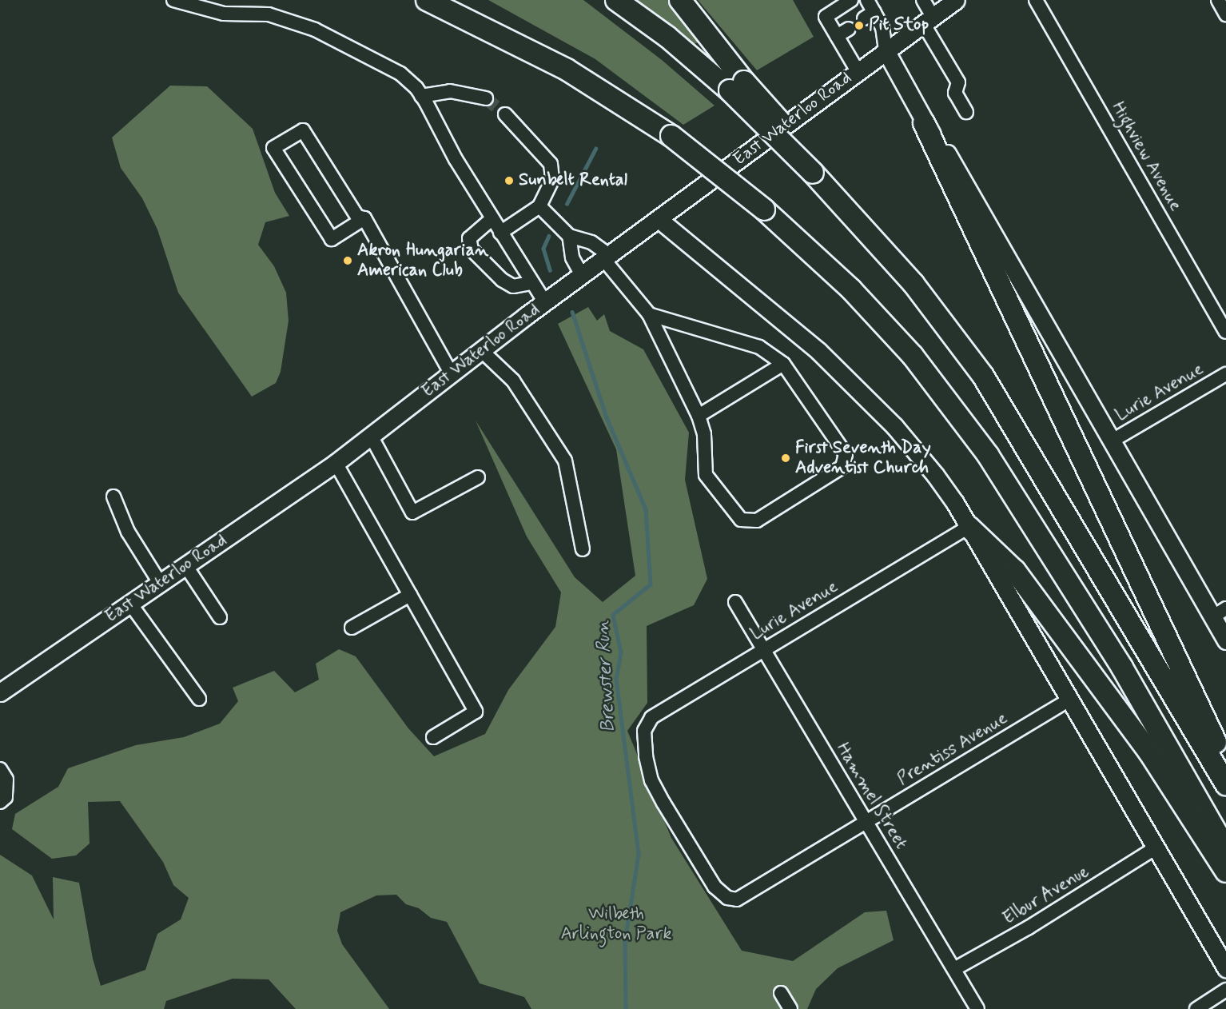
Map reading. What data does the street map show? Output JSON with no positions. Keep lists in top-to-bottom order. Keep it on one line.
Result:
{"streets":{"main road":["East Waterloo Road"],"street":["Highview Avenue","Lurie Avenue","Prentiss Avenue","Hammel Street","Elbur Avenue"]},"crossings":[["Lurie Avenue","Prentiss Avenue"],["Lurie Avenue","Hammel Street"],["Prentiss Avenue","Hammel Street"],["Hammel Street","Elbur Avenue"]],"water":["Brewster Run"],"parks":["Wilbeth Arlington Park"],"places":["Pit Stop","Sunbelt Rental","Akron Hungarian American Club","First Seventh Day Adventist Church"]}
